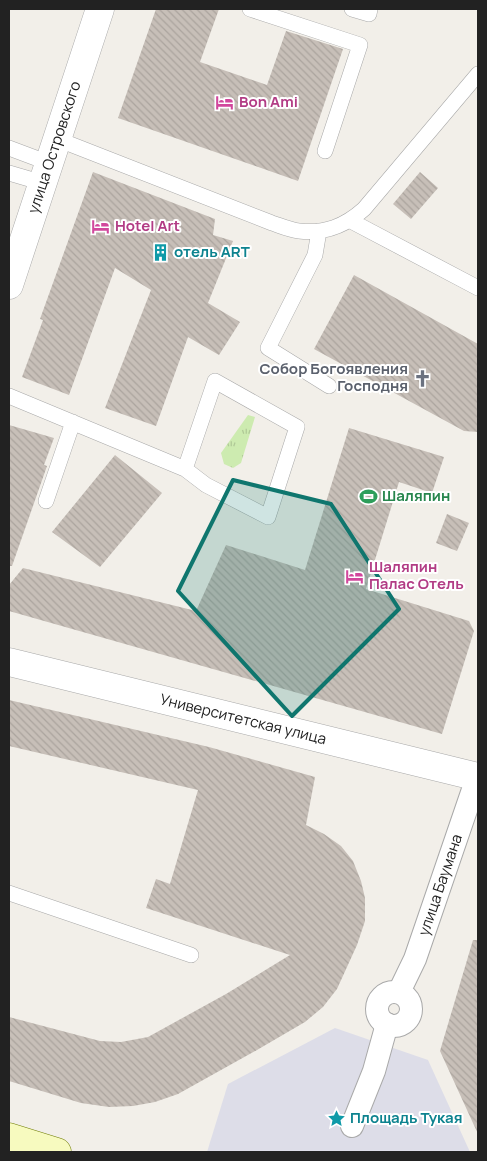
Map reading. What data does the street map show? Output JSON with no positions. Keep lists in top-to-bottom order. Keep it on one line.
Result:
{"streets":{"street":["улица Островского","Университетская улица","улица Баумана"]},"crossings":[["Университетская улица","улица Баумана"]],"places":{"hotel":["Bon Ami","Hotel Art","Шаляпин Палас Отель"],"building":["отель ART"],"church":["Собор Богоявления Господня"],"sports":["Шаляпин"],"place":["Площадь Тукая"]}}
